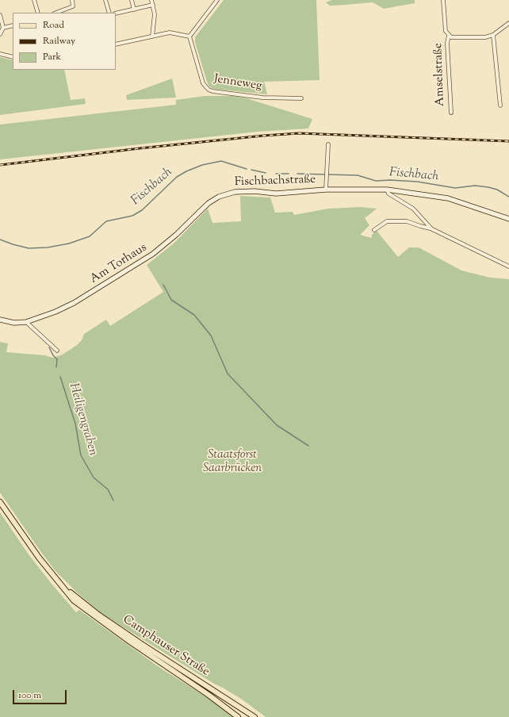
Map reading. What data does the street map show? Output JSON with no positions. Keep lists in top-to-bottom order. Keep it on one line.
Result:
{"streets":{"main road":["Fischbachstraße","Am Torhaus","Camphauser Straße"],"street":["Amselstraße","Jenneweg"]},"crossings":[["Fischbachstraße","Am Torhaus"]],"water":["Fischbach","Heiligengraben"],"parks":["Staatsforst Saarbrücken"],"legend":["Road","Railway","Park"],"scale_bar":"100 m"}
